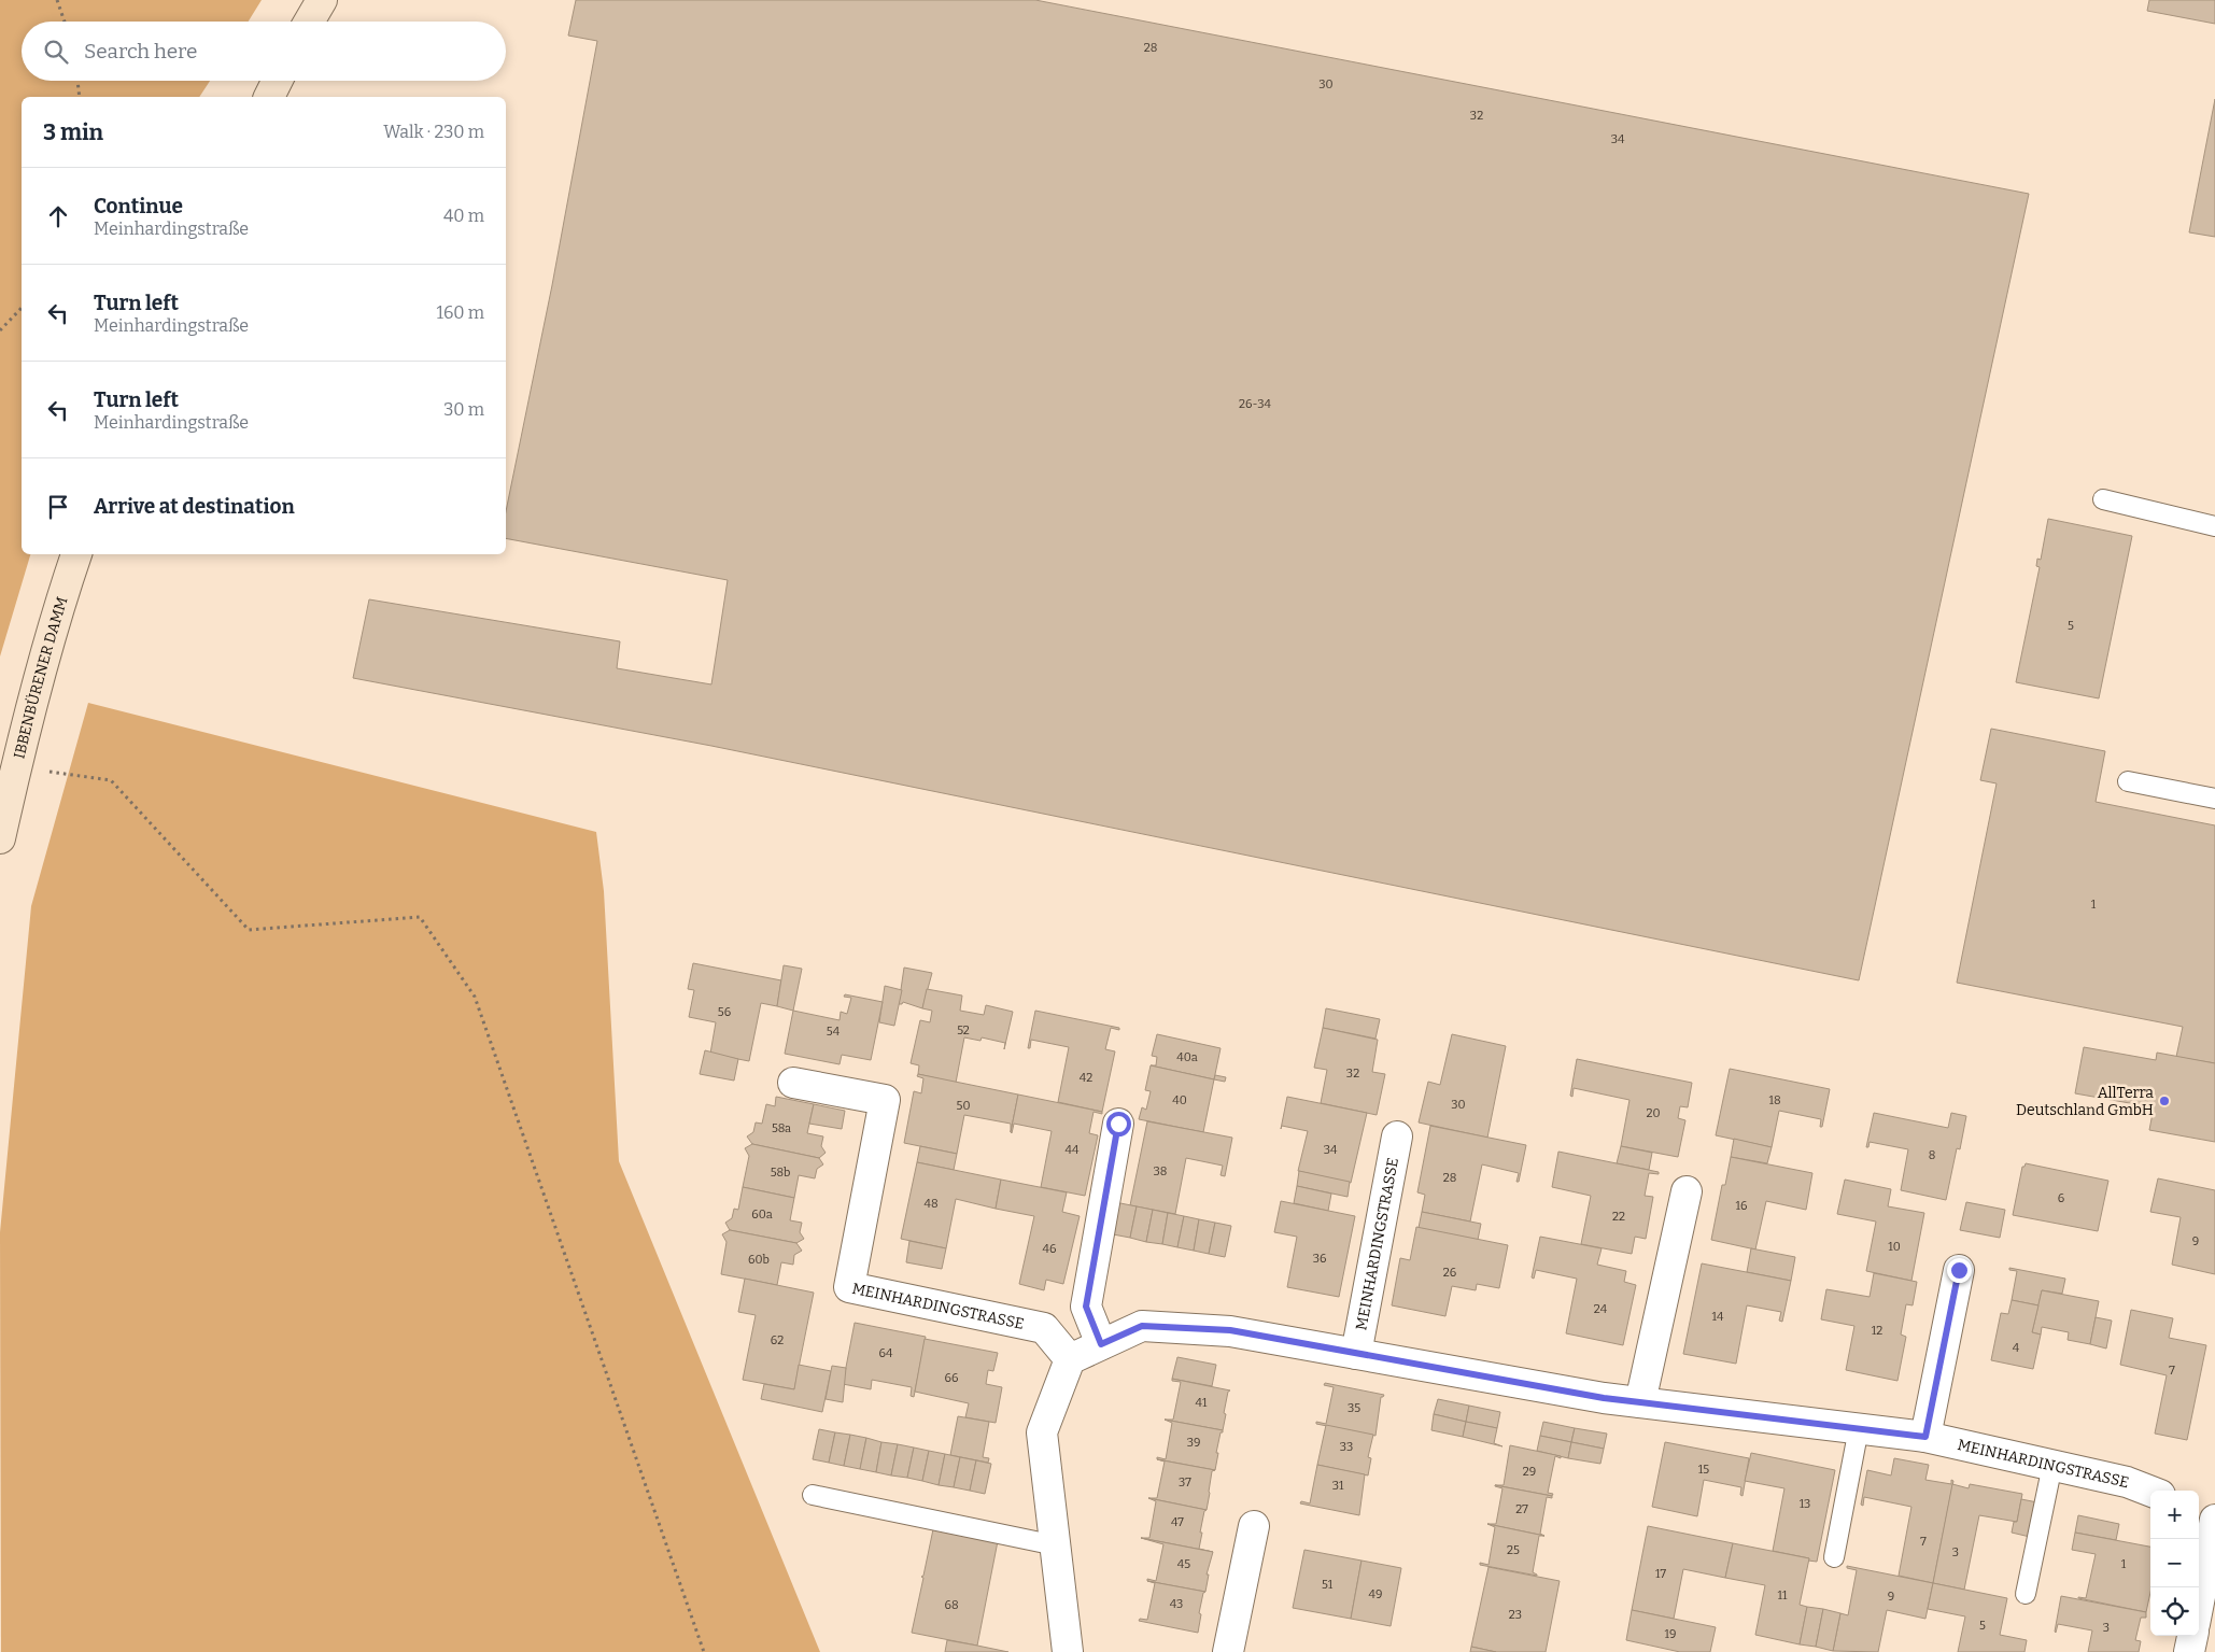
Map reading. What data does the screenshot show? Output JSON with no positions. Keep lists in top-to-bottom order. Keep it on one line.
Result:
{"streets":{"main road":["IBBENBÜRENER DAMM"],"street":["MEINHARDINGSTRASSE"]},"places":["AllTerra Deutschland GmbH"],"house_numbers":["28","30","32","34","26-34","5","1","56","52","54","40a","32","42","40","18","30","50","20","58a","44","34","8","38","58b","28","6","48","16","60a","22","9","10","46","36","60b","26","24","14","12","62","4","64","7","66","41","35","39","33","15","29","37","31","13","27","47","7","25","3","45","1","17","51","49","11","9","43","68","23","5","3","19"],"page":{"search":"Search here","heading":["3 min","Walk · 230 m"],"list":[["Continue","Meinhardingstraße","40 m"],["Turn left","Meinhardingstraße","160 m"],["Turn left","Meinhardingstraße","30 m"],"Arrive at destination"],"map_buttons":["+","−"]}}
